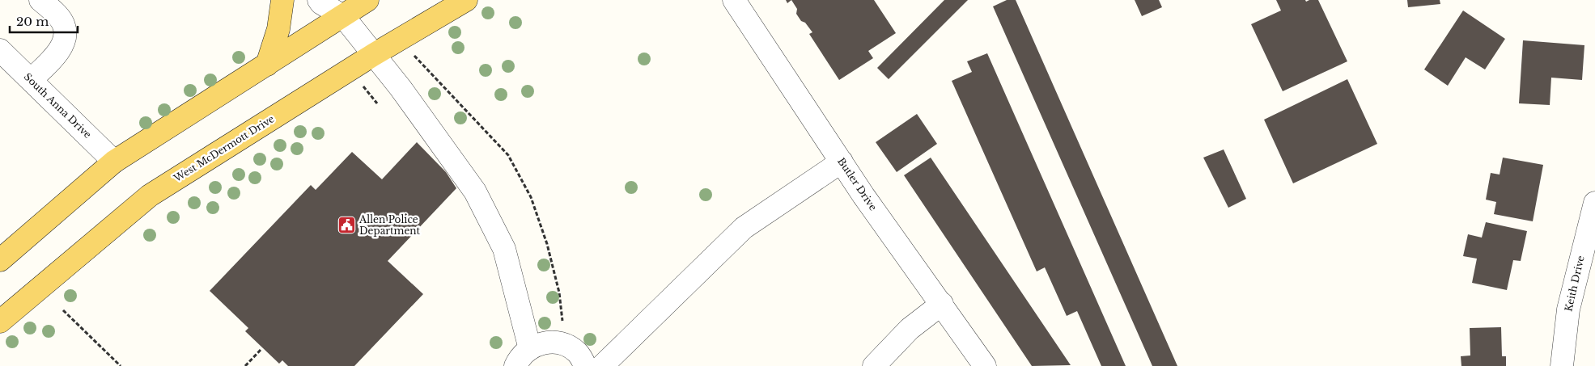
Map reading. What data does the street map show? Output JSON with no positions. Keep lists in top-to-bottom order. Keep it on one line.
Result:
{"streets":{"main road":["West McDermott Drive"],"street":["South Anna Drive","Butler Drive","Keith Drive"]},"places":{"public building":["Allen Police Department"]},"scale_bar":"20 m"}
